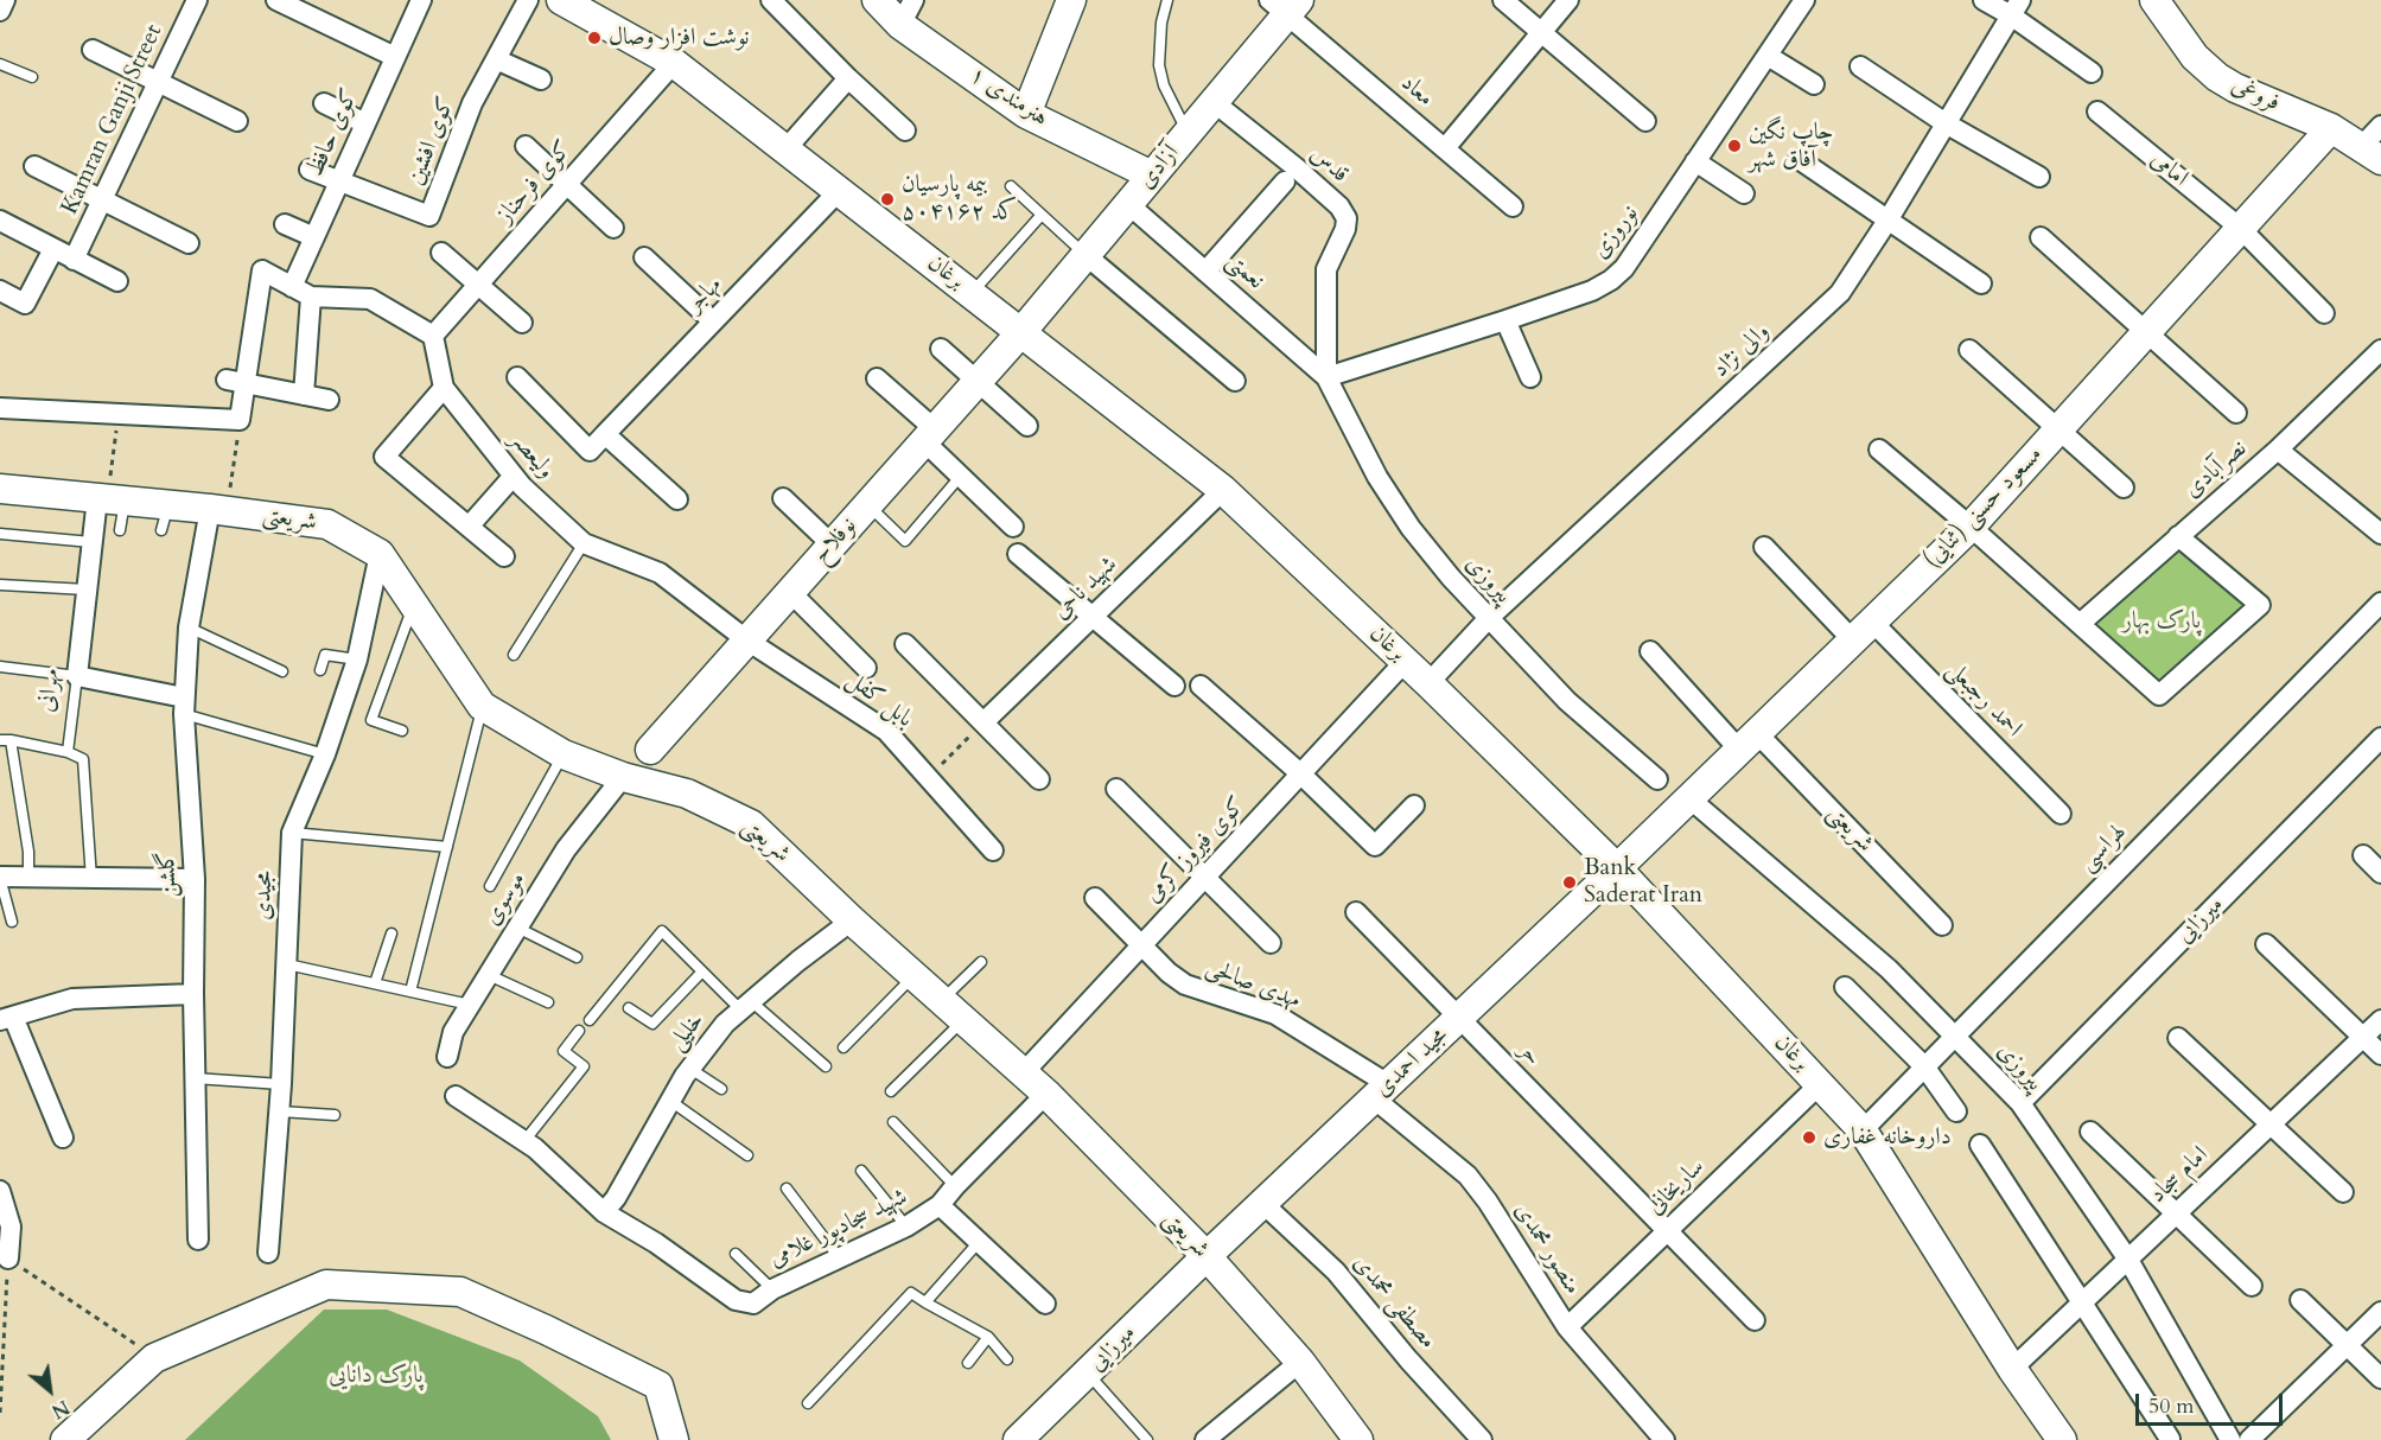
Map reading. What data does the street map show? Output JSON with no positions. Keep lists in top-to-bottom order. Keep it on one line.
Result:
{"streets":{"street":["معاد","فروغی","هنرمندی ۱","Kamran Ganji Street","کوی حافظ","کوی افشین","قدس","آزادی","امامی","کوی فرحناز","نوروزی","نعمتی","برغان","مهاجر","والی نژاد","ولیعصر","نصرآبادی","مسعود حسنی (ثنایی)","شریعتی","نوفلاح","پیروزی","شهید ناحی","مهرانی","بابل کفل","احمد رجبعلی","لهراسبی","کوی فیروز کرمی","گلشن","مجیدی","موسوی","میرزایی","مهدی صالحی","خلیلی","حر","مجید احمدی","امام سجاد","ساریخانی","شهید سجادپور غلامی","منصور محمدی","مصطفی محمدی"]},"crossings":[["معاد","آزادی"],["فروغی","مسعود حسنی (ثنایی)"],["هنرمندی ۱","آزادی"],["کوی حافظ","کوی افشین"],["قدس","آزادی"],["قدس","نوروزی"],["قدس","نعمتی"],["قدس","پیروزی"],["آزادی","نعمتی"],["آزادی","برغان"],["آزادی","نوفلاح"],["امامی","مسعود حسنی (ثنایی)"],["کوی فرحناز","برغان"],["کوی فرحناز","ولیعصر"],["نوروزی","نعمتی"],["نوروزی","پیروزی"],["نعمتی","پیروزی"],["برغان","مهاجر"],["برغان","والی نژاد"],["برغان","مسعود حسنی (ثنایی)"],["برغان","نوفلاح"],["برغان","شهید ناحی"],["برغان","لهراسبی"],["برغان","کوی فیروز کرمی"],["برغان","مجید احمدی"],["برغان","امام سجاد"],["برغان","ساریخانی"],["والی نژاد","پیروزی"],["ولیعصر","نوفلاح"],["ولیعصر","بابل کفل"],["مسعود حسنی (ثنایی)","شریعتی"],["مسعود حسنی (ثنایی)","پیروزی"],["مسعود حسنی (ثنایی)","احمد رجبعلی"],["مسعود حسنی (ثنایی)","مجید احمدی"],["شریعتی","مهرانی"],["شریعتی","کوی فیروز کرمی"],["شریعتی","گلشن"],["شریعتی","مجیدی"],["شریعتی","موسوی"],["شریعتی","میرزایی"],["شریعتی","خلیلی"],["شریعتی","مجید احمدی"],["شریعتی","شهید سجادپور غلامی"],["نوفلاح","بابل کفل"],["پیروزی","لهراسبی"],["پیروزی","میرزایی"],["پیروزی","امام سجاد"],["کوی فیروز کرمی","مهدی صالحی"],["میرزایی","مجید احمدی"],["مهدی صالحی","مجید احمدی"],["مهدی صالحی","منصور محمدی"],["خلیلی","شهید سجادپور غلامی"],["حر","مجید احمدی"],["حر","ساریخانی"],["مجید احمدی","منصور محمدی"],["مجید احمدی","مصطفی محمدی"],["ساریخانی","منصور محمدی"]],"parks":["پارک‌ بهار","پارک دانایی"],"places":["نوشت افزار وصال","چاپ نگین آفاق شهر","بیمه پارسیان کد ۵۰۴۱۶۲","Bank Saderat Iran","داروخانه غفاری"],"scale_bar":"50 m","north":"bottom right"}
